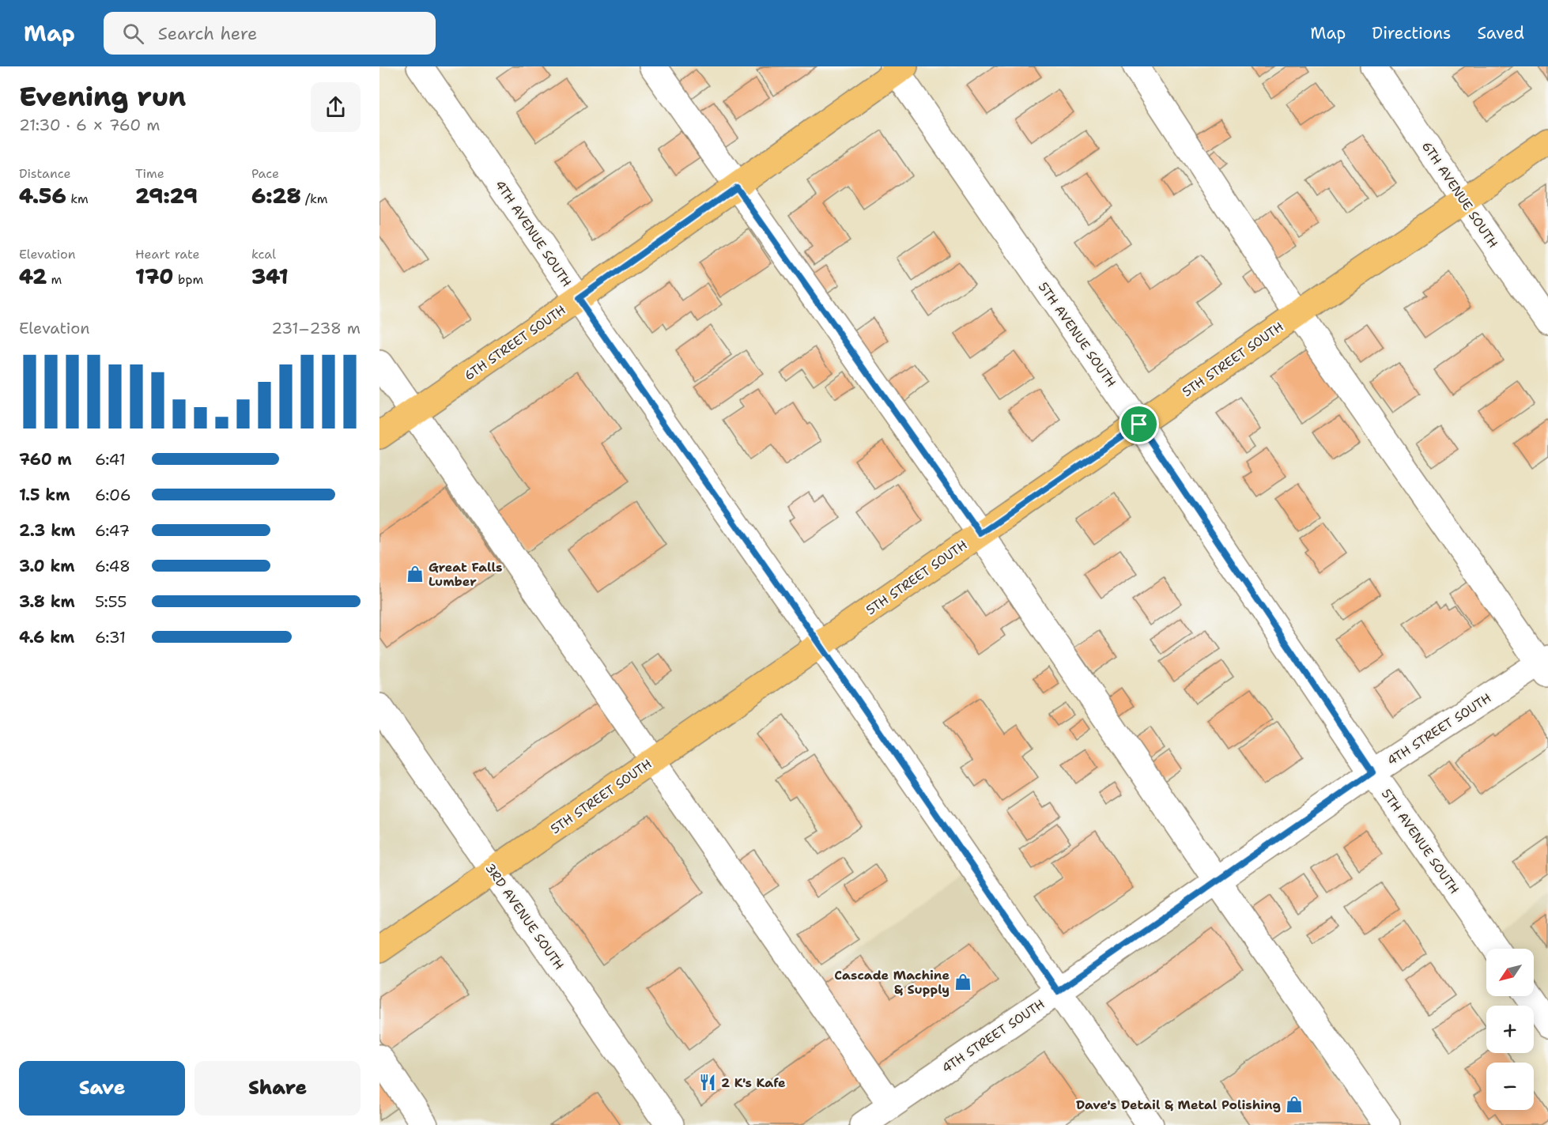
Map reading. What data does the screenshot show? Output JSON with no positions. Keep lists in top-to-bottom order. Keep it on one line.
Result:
{"streets":{"main road":["6TH STREET SOUTH","5TH STREET SOUTH"],"street":["6TH AVENUE SOUTH","4TH AVENUE SOUTH","5TH AVENUE SOUTH","4TH STREET SOUTH","3RD AVENUE SOUTH"]},"crossings":[["6TH AVENUE SOUTH","5TH STREET SOUTH"],["4TH AVENUE SOUTH","6TH STREET SOUTH"],["4TH AVENUE SOUTH","5TH STREET SOUTH"],["4TH AVENUE SOUTH","4TH STREET SOUTH"],["5TH AVENUE SOUTH","6TH STREET SOUTH"],["5TH AVENUE SOUTH","5TH STREET SOUTH"],["5TH AVENUE SOUTH","4TH STREET SOUTH"],["5TH STREET SOUTH","3RD AVENUE SOUTH"]],"places":{"shop":["Great Falls Lumber","Cascade Machine & Supply","Dave's Detail & Metal Polishing"],"restaurant":["2 K's Kafe"]},"north":"bottom left","page":{"header":"Map","search":"Search here","nav":["Map","Directions","Saved"],"heading":["Evening run","21:30 · 6 × 760 m"],"stats":[["Distance","4.56 km"],["Time","29:29"],["Pace","6:28 /km"],["Elevation","42 m"],["Heart rate","170 bpm"],["kcal","341"]],"chart":["Elevation","231–238 m"],"list":[{"name":"760 m","note":"6:41"},{"name":"1.5 km","note":"6:06"},{"name":"2.3 km","note":"6:47"},{"name":"3.0 km","note":"6:48"},{"name":"3.8 km","note":"5:55"},{"name":"4.6 km","note":"6:31"}],"map_buttons":["+","−"],"buttons":["Save","Share"]}}
